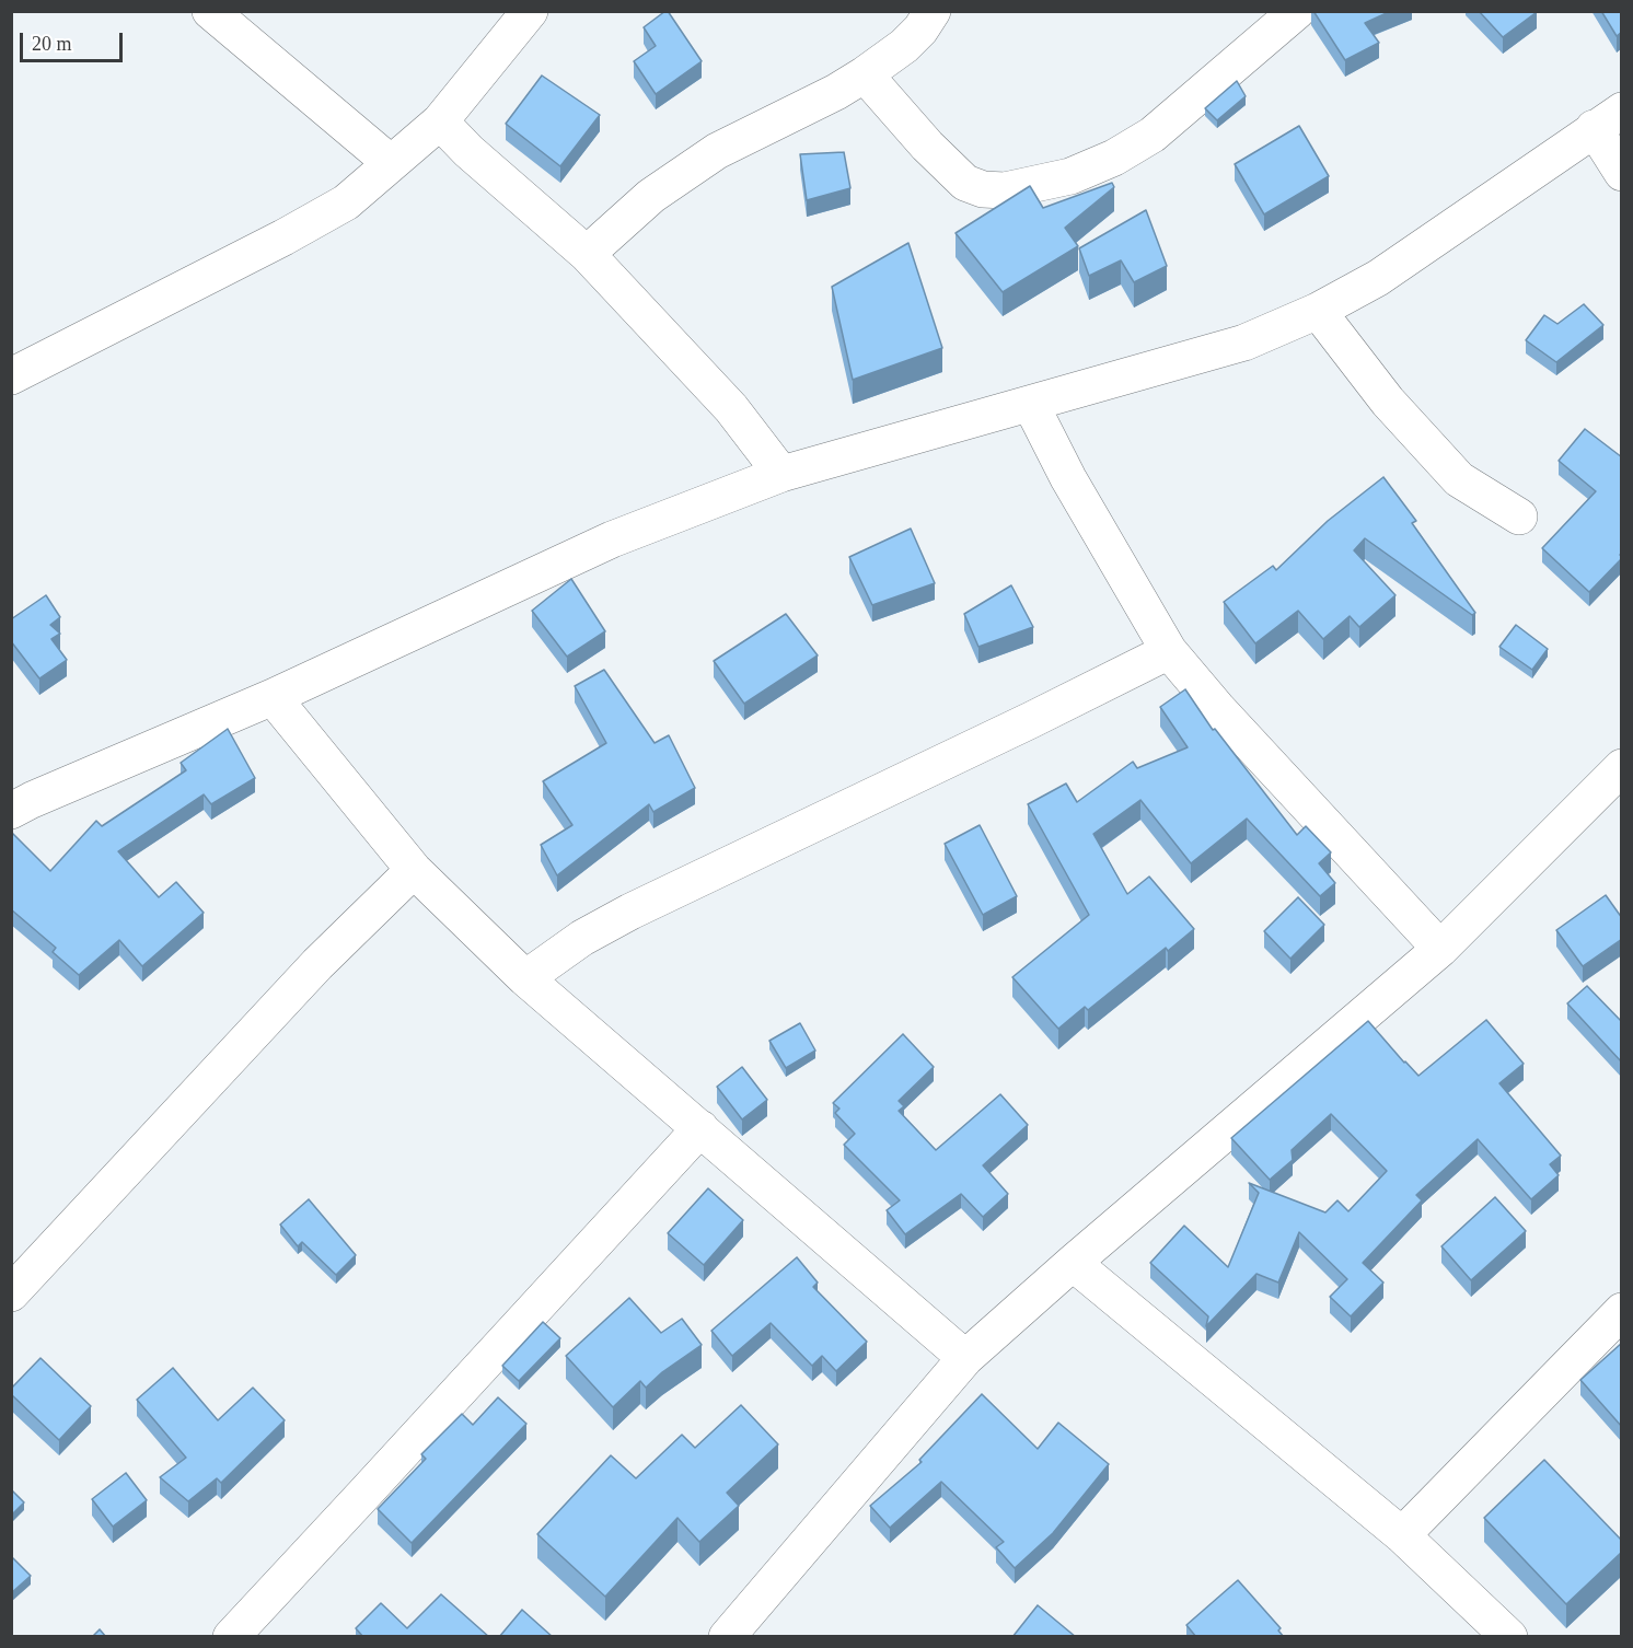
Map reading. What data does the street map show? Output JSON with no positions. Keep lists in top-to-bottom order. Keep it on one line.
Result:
{"scale_bar":"20 m"}
